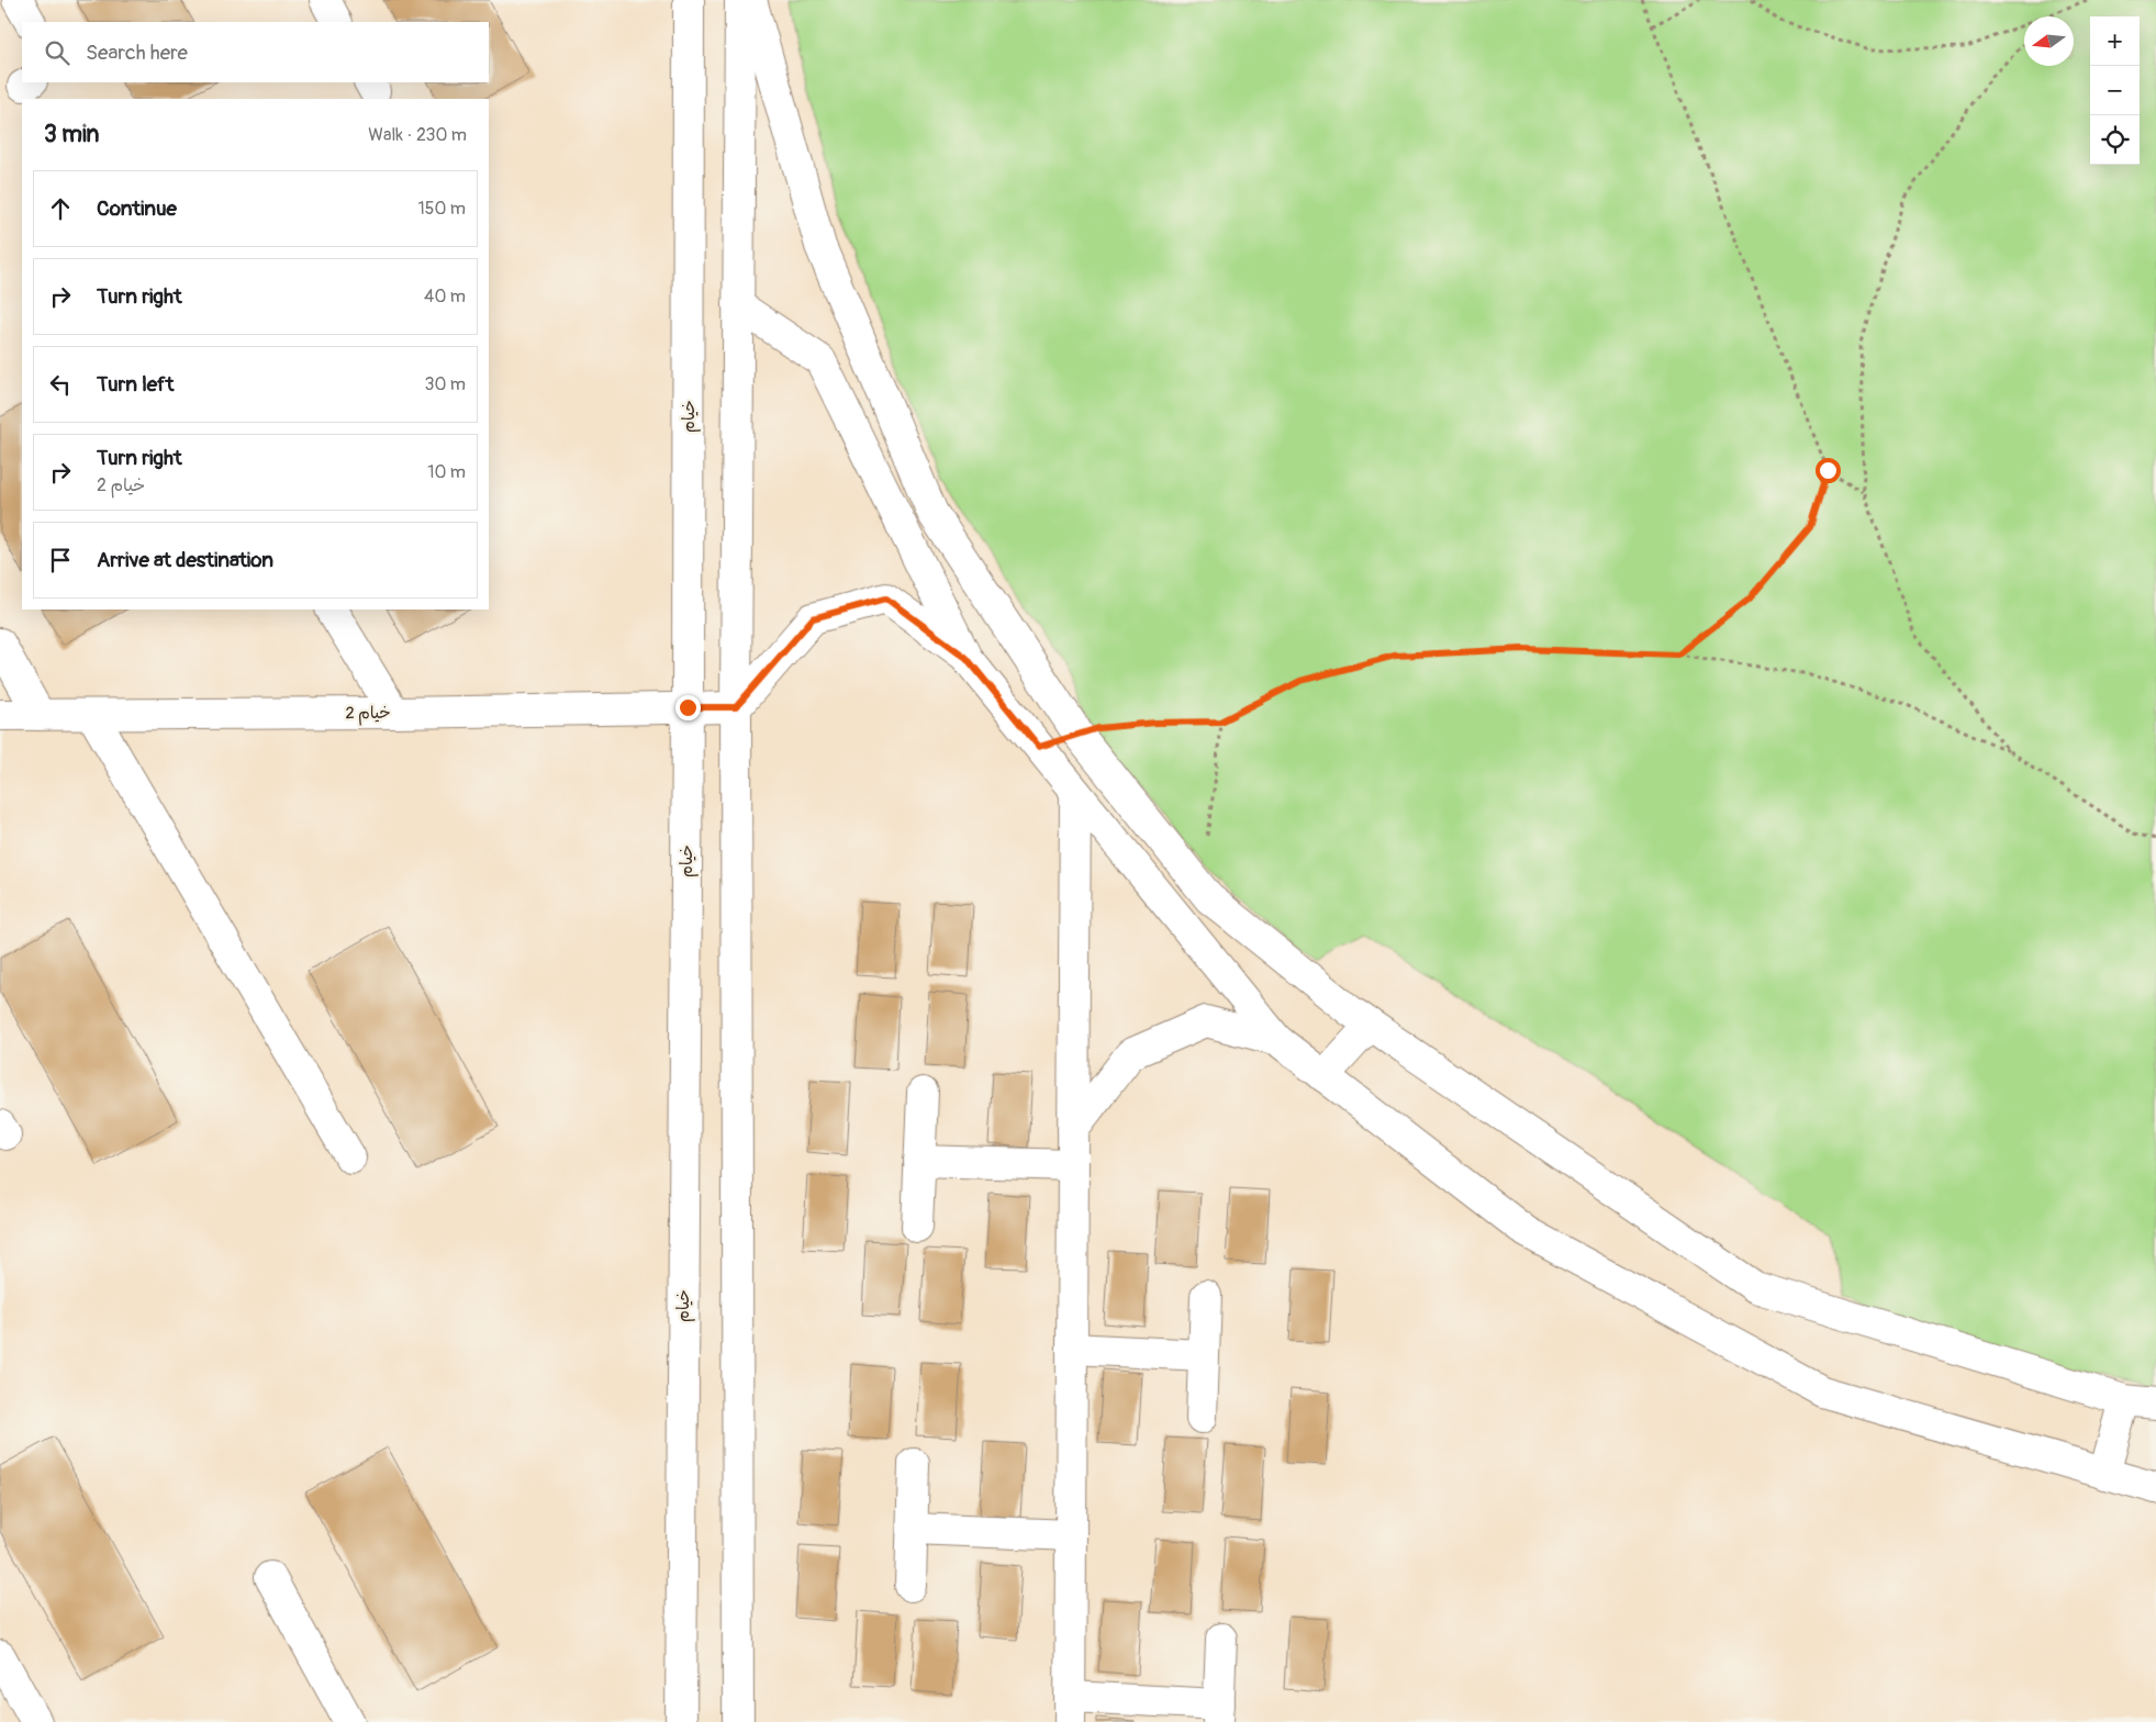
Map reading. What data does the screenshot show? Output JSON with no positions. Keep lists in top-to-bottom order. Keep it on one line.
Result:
{"streets":{"street":["خیام","خیام 2"]},"crossings":[["خیام","خیام 2"]],"north":"left","page":{"map_buttons":["+","−"],"search":"Search here","heading":["3 min","Walk · 230 m"],"list":[["Continue","150 m"],["Turn right","40 m"],["Turn left","30 m"],["Turn right","خیام 2","10 m"],"Arrive at destination"]}}
